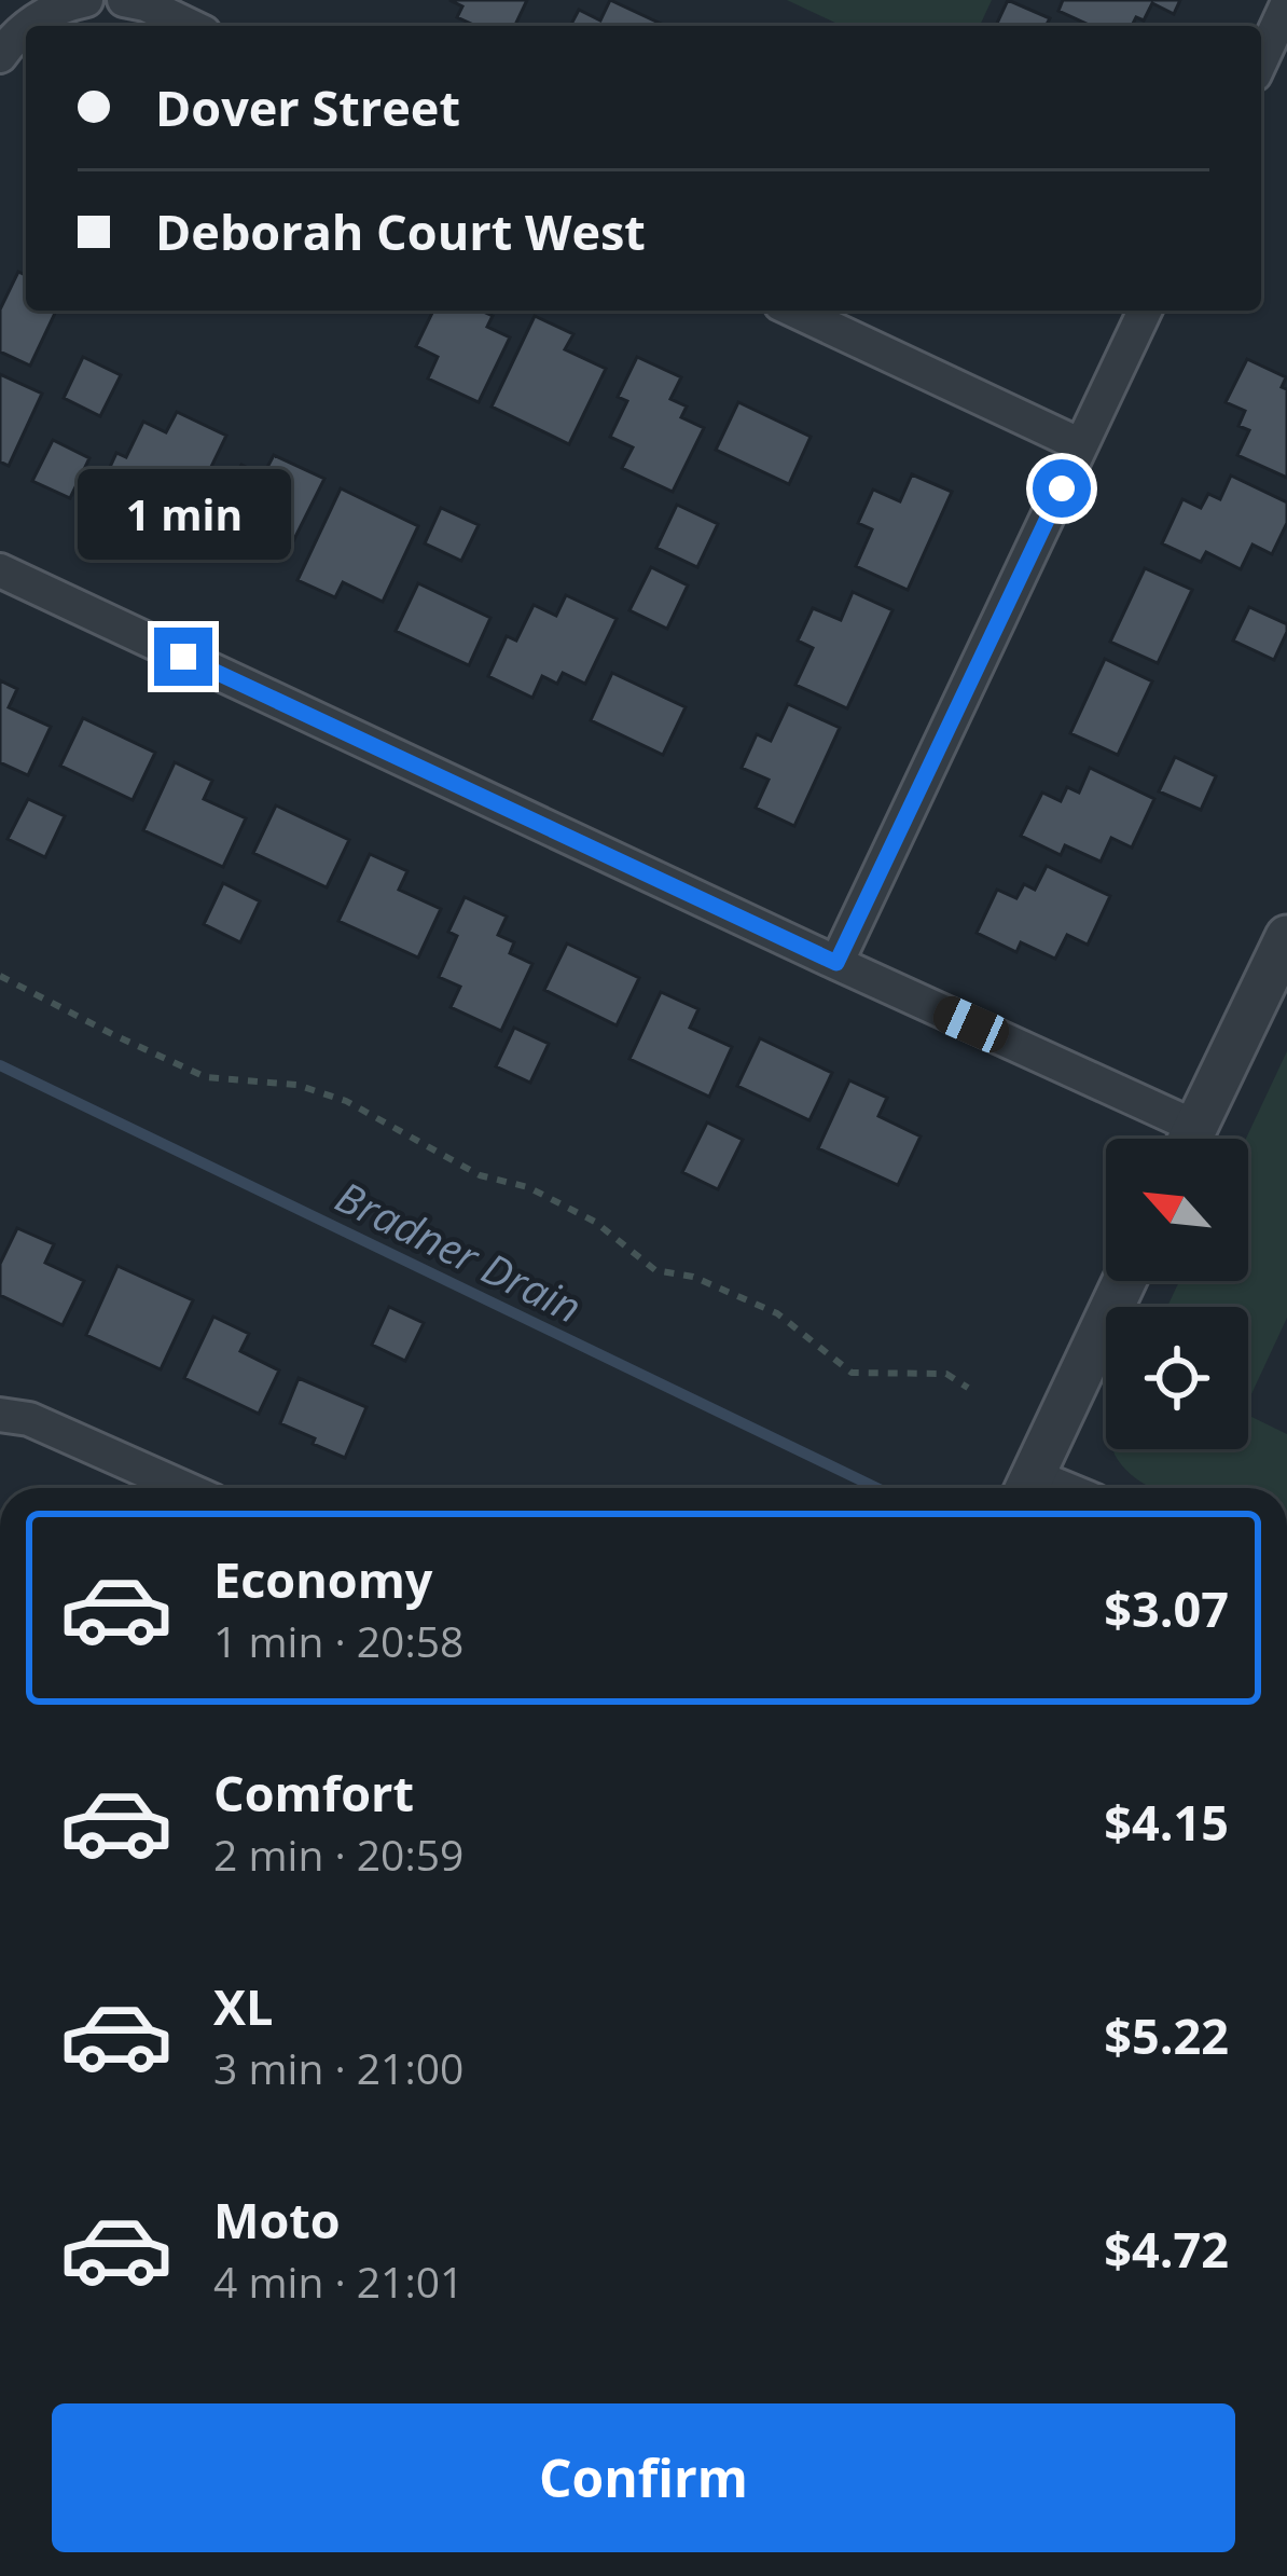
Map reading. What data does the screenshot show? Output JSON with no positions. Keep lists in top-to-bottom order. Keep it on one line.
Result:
{"water":["Bradner Drain"],"north":"top left","page":{"banner":["Dover Street","Deborah Court West"],"bubble":"1 min","list":[{"name":"Economy","note":"1 min · 20:58","value":"$3.07"},{"name":"Comfort","note":"2 min · 20:59","value":"$4.15"},{"name":"XL","note":"3 min · 21:00","value":"$5.22"},{"name":"Moto","note":"4 min · 21:01","value":"$4.72"}],"buttons":"Confirm"}}
